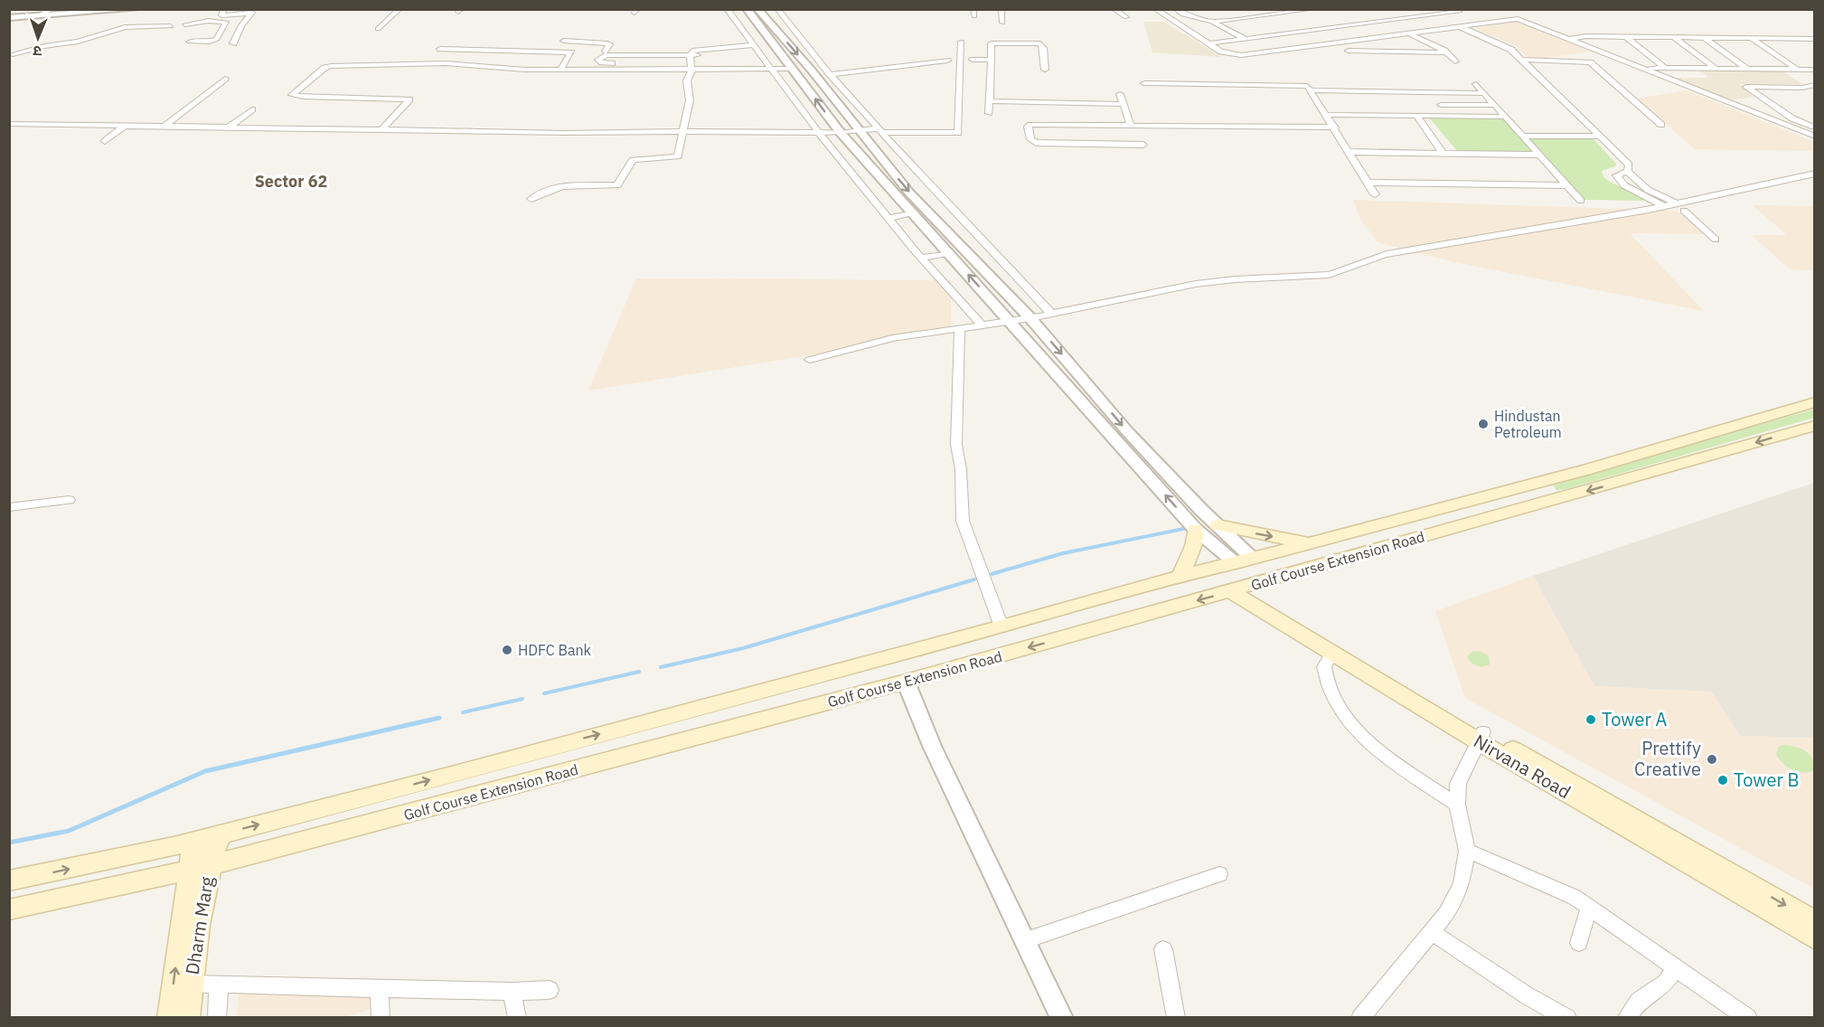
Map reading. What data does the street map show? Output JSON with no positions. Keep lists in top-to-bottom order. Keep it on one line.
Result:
{"streets":{"main road":["Golf Course Extension Road","Nirvana Road","Dharm Marg"]},"crossings":[["Golf Course Extension Road","Nirvana Road"],["Golf Course Extension Road","Dharm Marg"]],"districts":["Sector 62"],"places":["Hindustan Petroleum","HDFC Bank","Tower A","Prettify Creative","Tower B"],"north":"bottom"}
